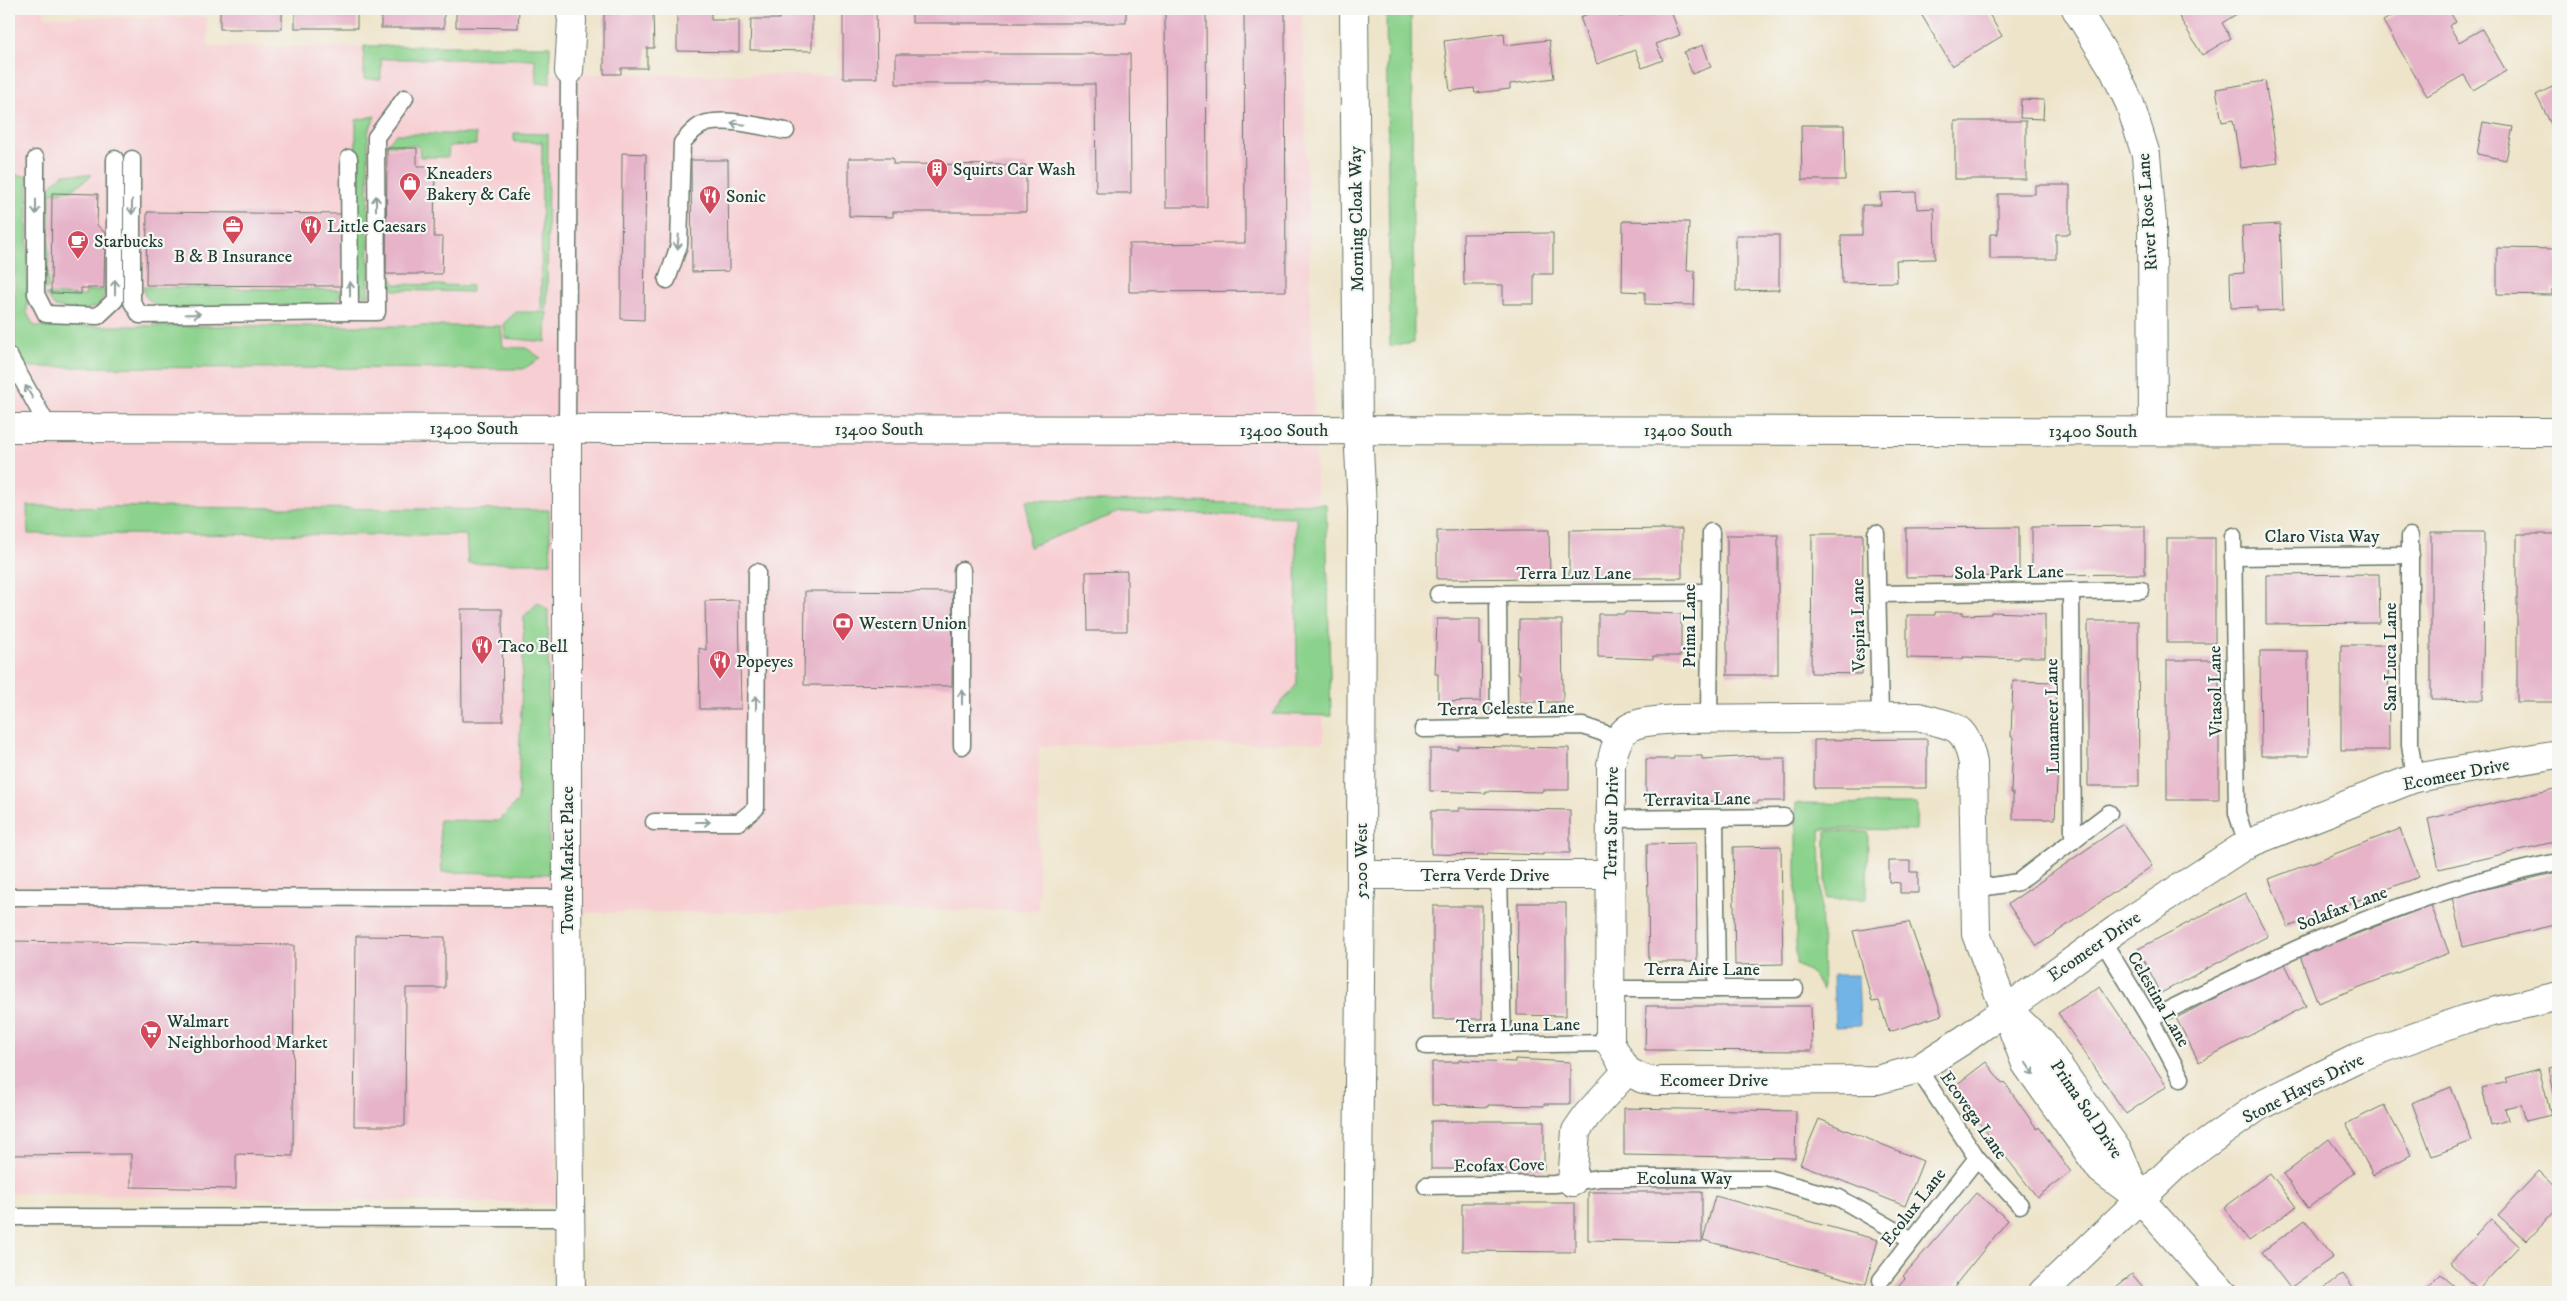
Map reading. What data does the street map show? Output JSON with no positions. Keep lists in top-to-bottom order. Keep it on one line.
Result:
{"streets":{"street":["River Rose Lane","Morning Cloak Way","13400 South","Ecomeer Drive","Terra Sur Drive","Towne Market Place","5200 West","Terra Verde Drive","Stone Hayes Drive","Prima Sol Drive"],"lane":["Claro Vista Way","Sola Park Lane","Terra Luz Lane","Vespira Lane","Prima Lane","San Luca Lane","Vitasol Lane","Terra Celeste Lane","Lunameer Lane","Terravita Lane","Solafax Lane","Terra Aire Lane","Celestina Lane","Terra Luna Lane","Ecovega Lane","Ecofax Cove","Ecoluna Way","Ecolux Lane"]},"crossings":[["River Rose Lane","13400 South"],["Morning Cloak Way","13400 South"],["Morning Cloak Way","5200 West"],["13400 South","Towne Market Place"],["13400 South","5200 West"],["Claro Vista Way","San Luca Lane"],["Claro Vista Way","Vitasol Lane"],["Sola Park Lane","Vespira Lane"],["Sola Park Lane","Lunameer Lane"],["Terra Luz Lane","Prima Lane"],["Vespira Lane","Prima Sol Drive"],["San Luca Lane","Ecomeer Drive"],["Vitasol Lane","Ecomeer Drive"],["Terra Celeste Lane","Terra Sur Drive"],["Ecomeer Drive","Celestina Lane"],["Ecomeer Drive","Prima Sol Drive"],["Ecomeer Drive","Ecovega Lane"],["Terravita Lane","Terra Sur Drive"],["Terra Sur Drive","Terra Verde Drive"],["Terra Sur Drive","Terra Aire Lane"],["Terra Sur Drive","Terra Luna Lane"],["5200 West","Terra Verde Drive"],["Solafax Lane","Celestina Lane"],["Stone Hayes Drive","Prima Sol Drive"],["Ecovega Lane","Ecolux Lane"],["Ecofax Cove","Ecoluna Way"],["Ecoluna Way","Ecolux Lane"]],"places":{"building":["Squirts Car Wash"],"shop":["Kneaders Bakery & Cafe"],"restaurant":["Sonic","Little Caesars","Taco Bell","Popeyes"],"office":["B & B Insurance"],"cafe":["Starbucks"],"bank":["Western Union"],"supermarket":["Walmart Neighborhood Market"]}}
